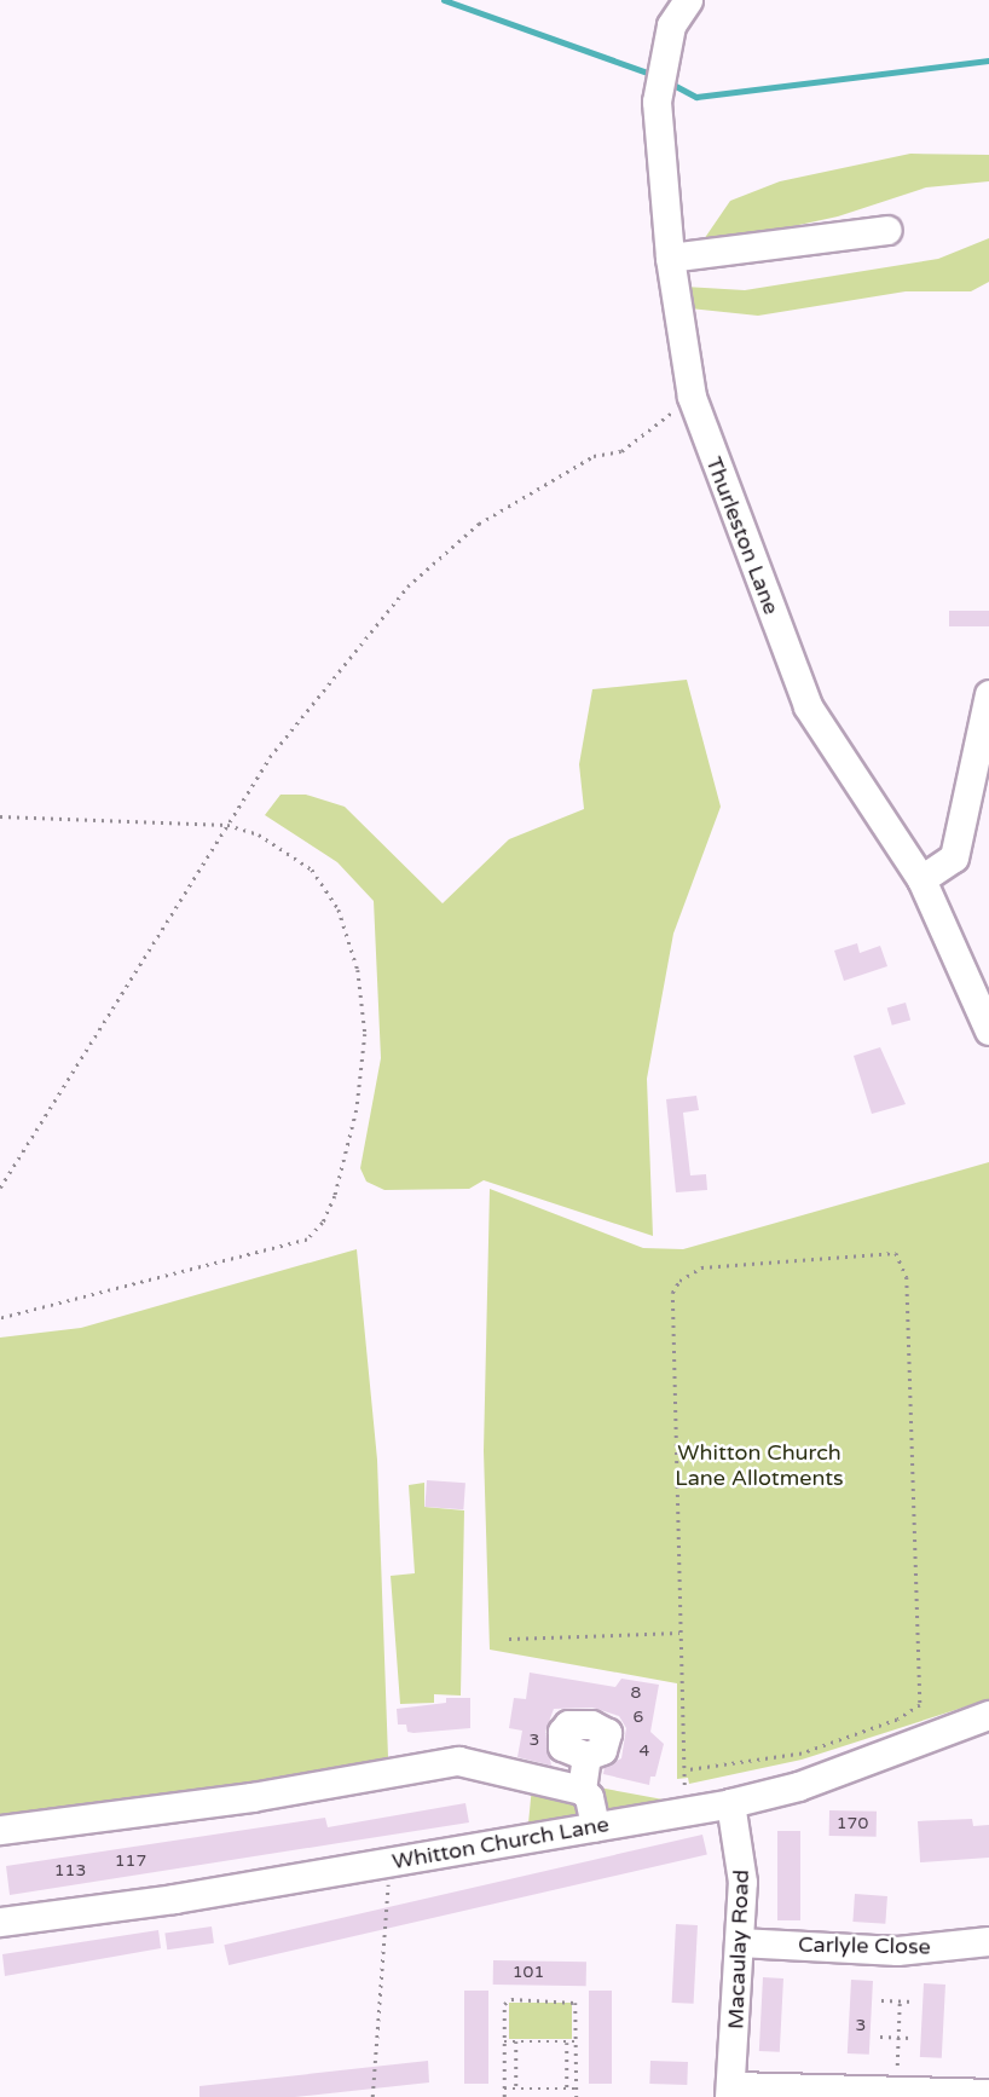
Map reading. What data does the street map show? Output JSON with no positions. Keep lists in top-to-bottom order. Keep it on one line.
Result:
{"streets":{"street":["Thurleston Lane","Whitton Church Lane","Carlyle Close","Macaulay Road"]},"crossings":[["Whitton Church Lane","Macaulay Road"],["Carlyle Close","Macaulay Road"]],"parks":["Whitton Church Lane Allotments"],"house_numbers":["8","6","3","4","170","117","113","101","3"]}
